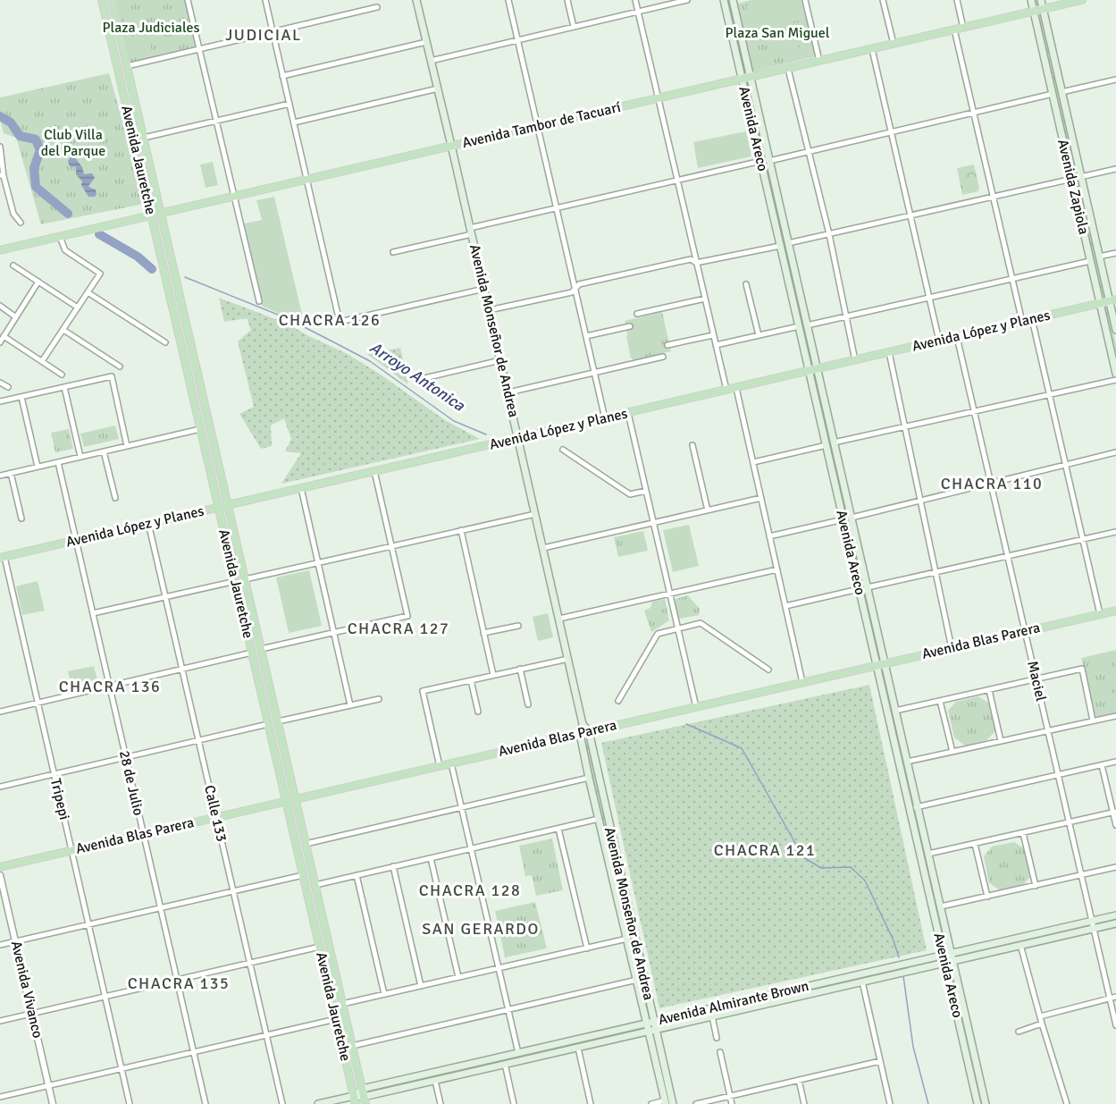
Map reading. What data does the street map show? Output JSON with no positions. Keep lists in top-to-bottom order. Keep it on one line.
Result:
{"streets":{"main road":["Avenida Tambor de Tacuarí","Avenida Areco","Avenida Jauretche","Avenida Zapiola","Avenida Monseñor de Andrea","Avenida López y Planes","Avenida Blas Parera","Avenida Almirante Brown"],"street":["Maciel","28 de Julio","Tripepi","Calle 133","Avenida Vivanco"]},"crossings":[["Avenida Tambor de Tacuarí","Avenida Areco"],["Avenida Tambor de Tacuarí","Avenida Jauretche"],["Avenida Tambor de Tacuarí","Avenida Zapiola"],["Avenida Tambor de Tacuarí","Avenida Monseñor de Andrea"],["Avenida Areco","Avenida López y Planes"],["Avenida Areco","Avenida Blas Parera"],["Avenida Areco","Avenida Almirante Brown"],["Avenida Jauretche","Avenida López y Planes"],["Avenida Jauretche","Avenida Blas Parera"],["Avenida Jauretche","Avenida Almirante Brown"],["Avenida Zapiola","Avenida López y Planes"],["Avenida Monseñor de Andrea","Avenida López y Planes"],["Avenida Monseñor de Andrea","Avenida Blas Parera"],["Avenida Monseñor de Andrea","Avenida Almirante Brown"],["Avenida López y Planes","Maciel"],["Avenida López y Planes","28 de Julio"],["Avenida López y Planes","Tripepi"],["Avenida López y Planes","Calle 133"],["Avenida Blas Parera","Maciel"],["Avenida Blas Parera","28 de Julio"],["Avenida Blas Parera","Tripepi"],["Avenida Blas Parera","Calle 133"],["Maciel","Avenida Almirante Brown"]],"districts":["JUDICIAL","CHACRA 126","CHACRA 110","CHACRA 127","CHACRA 136","CHACRA 121","CHACRA 128","SAN GERARDO","CHACRA 135"],"water":["Arroyo Antonica"],"parks":["Plaza Judiciales","Plaza San Miguel","Club Villa del Parque"]}
